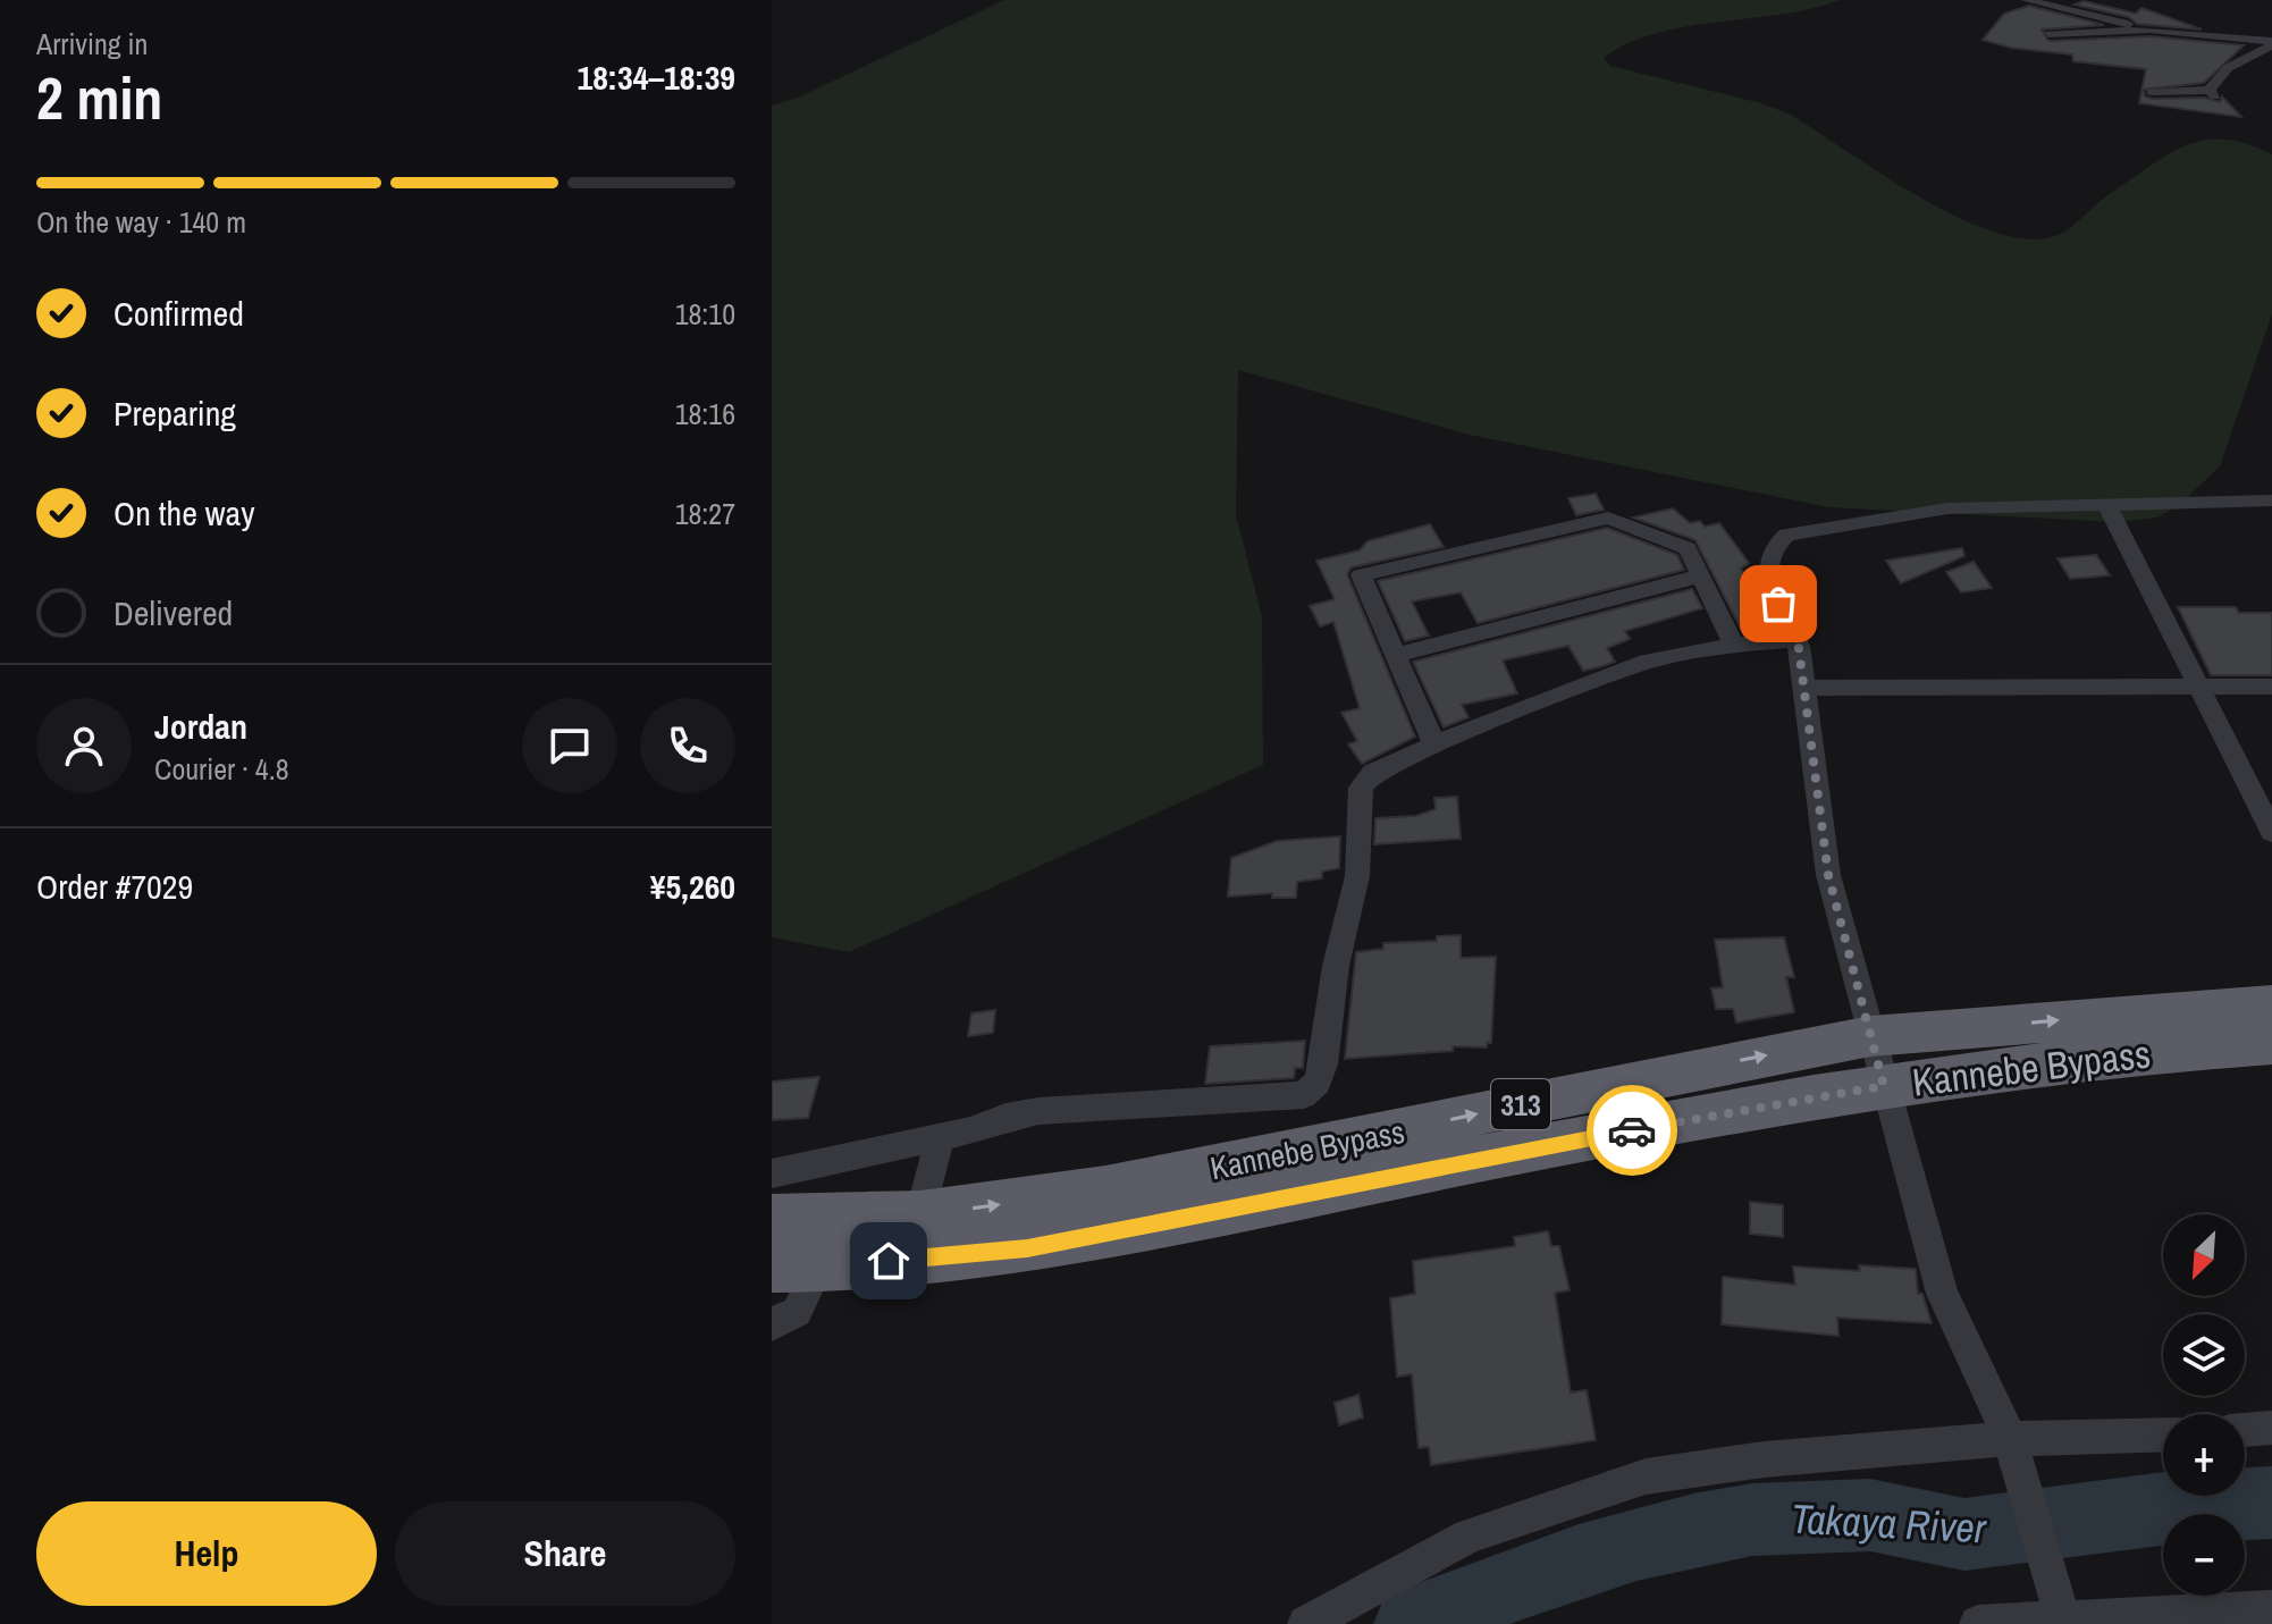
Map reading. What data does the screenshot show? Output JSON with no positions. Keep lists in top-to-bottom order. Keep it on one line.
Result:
{"streets":{"highway":["Kannebe Bypass","313"]},"water":["Takaya River"],"north":"bottom left","page":{"heading":["2 min","Arriving in","18:34–18:39"],"panel":["Jordan","Courier · 4.8","Order #7029","¥5,260"],"bar":"On the way · 140 m","list":[["Confirmed","18:10"],["Preparing","18:16"],["On the way","18:27"],"Delivered"],"map_buttons":["+","−"],"buttons":["Help","Share"]}}
